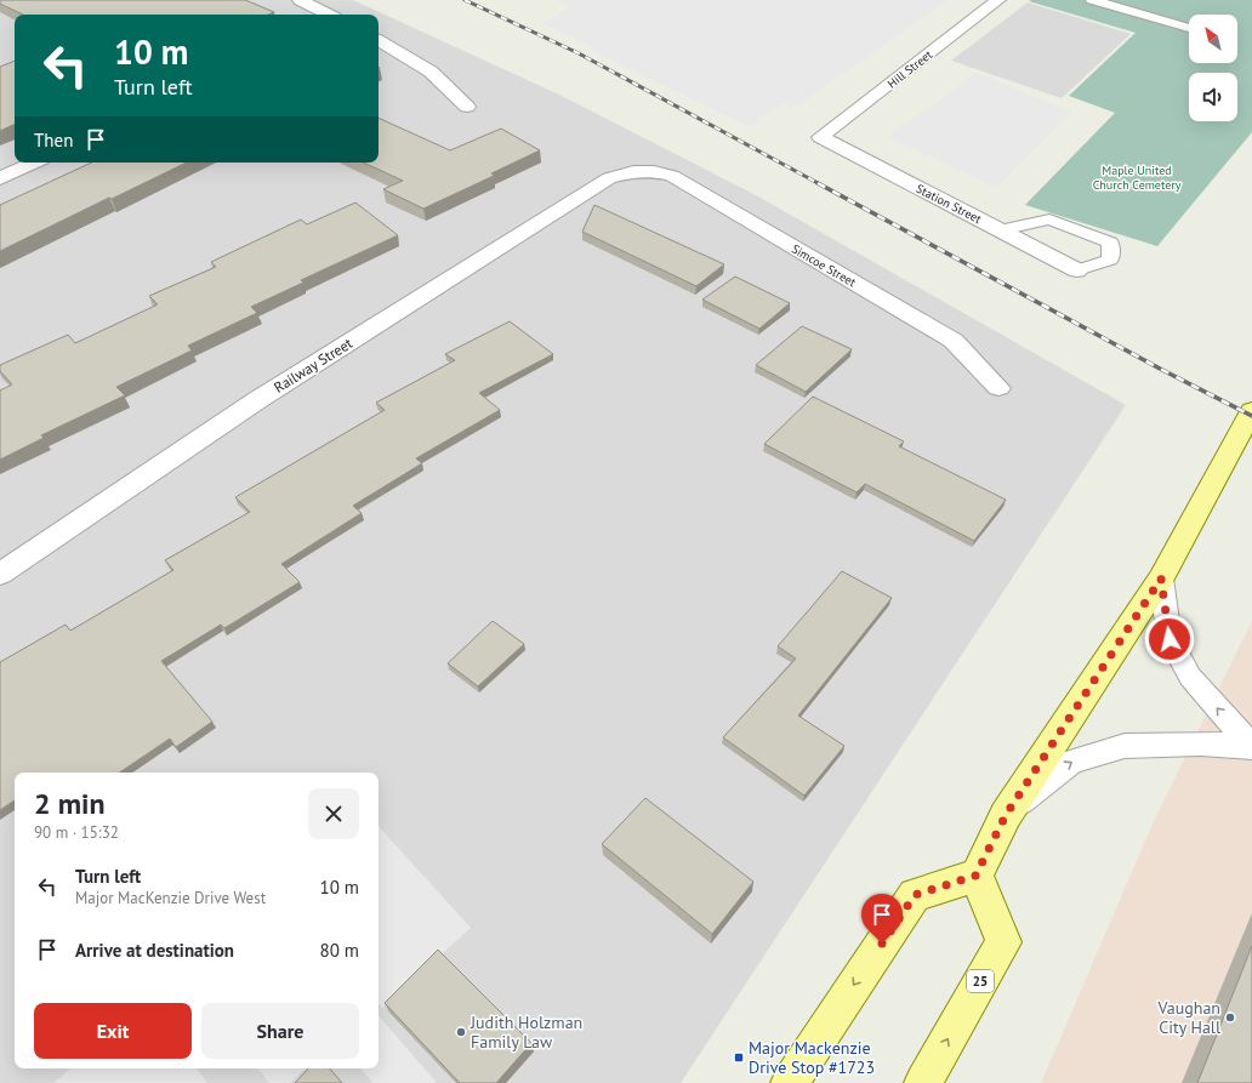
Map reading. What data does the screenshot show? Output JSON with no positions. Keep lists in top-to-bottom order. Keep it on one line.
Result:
{"streets":{"main road":["25"],"street":["Hill Street","Station Street","Simcoe Street","Railway Street"]},"crossings":[["Hill Street","Station Street"],["Simcoe Street","Railway Street"]],"parks":["Maple United Church Cemetery"],"places":{"other":["Vaughan City Hall","Judith Holzman Family Law"],"transit":["Major Mackenzie Drive Stop #1723"]},"north":"top left","page":{"turn":["10 m","Turn left"],"then":"Then","heading":["2 min","90 m · 15:32"],"list":[{"name":"Turn left","note":"Major MacKenzie Drive West","value":"10 m"},{"name":"Arrive at destination","value":"80 m"}],"buttons":["Exit","Share"]}}
